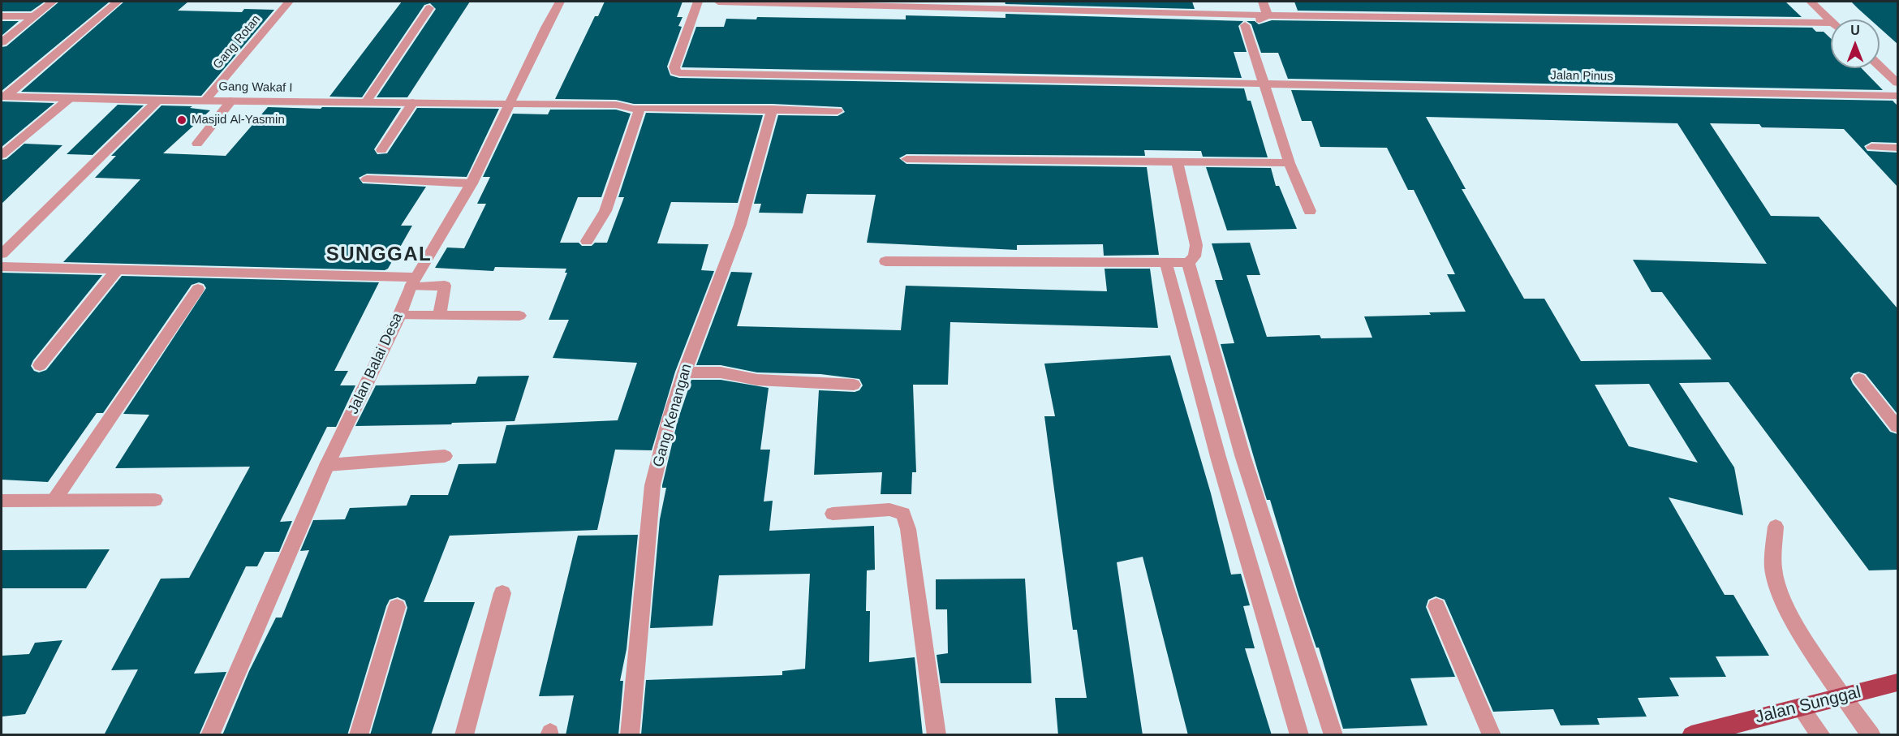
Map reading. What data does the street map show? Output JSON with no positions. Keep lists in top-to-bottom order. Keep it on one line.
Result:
{"streets":{"main road":["Jalan Sunggal"],"street":["Gang Rotan","Jalan Pinus","Gang Wakaf I","Jalan Balai Desa","Gang Kenangan"]},"crossings":[["Gang Rotan","Gang Wakaf I"],["Gang Wakaf I","Jalan Balai Desa"],["Gang Wakaf I","Gang Kenangan"]],"districts":["SUNGGAL"],"places":["Masjid Al-Yasmin"],"north":"top"}
